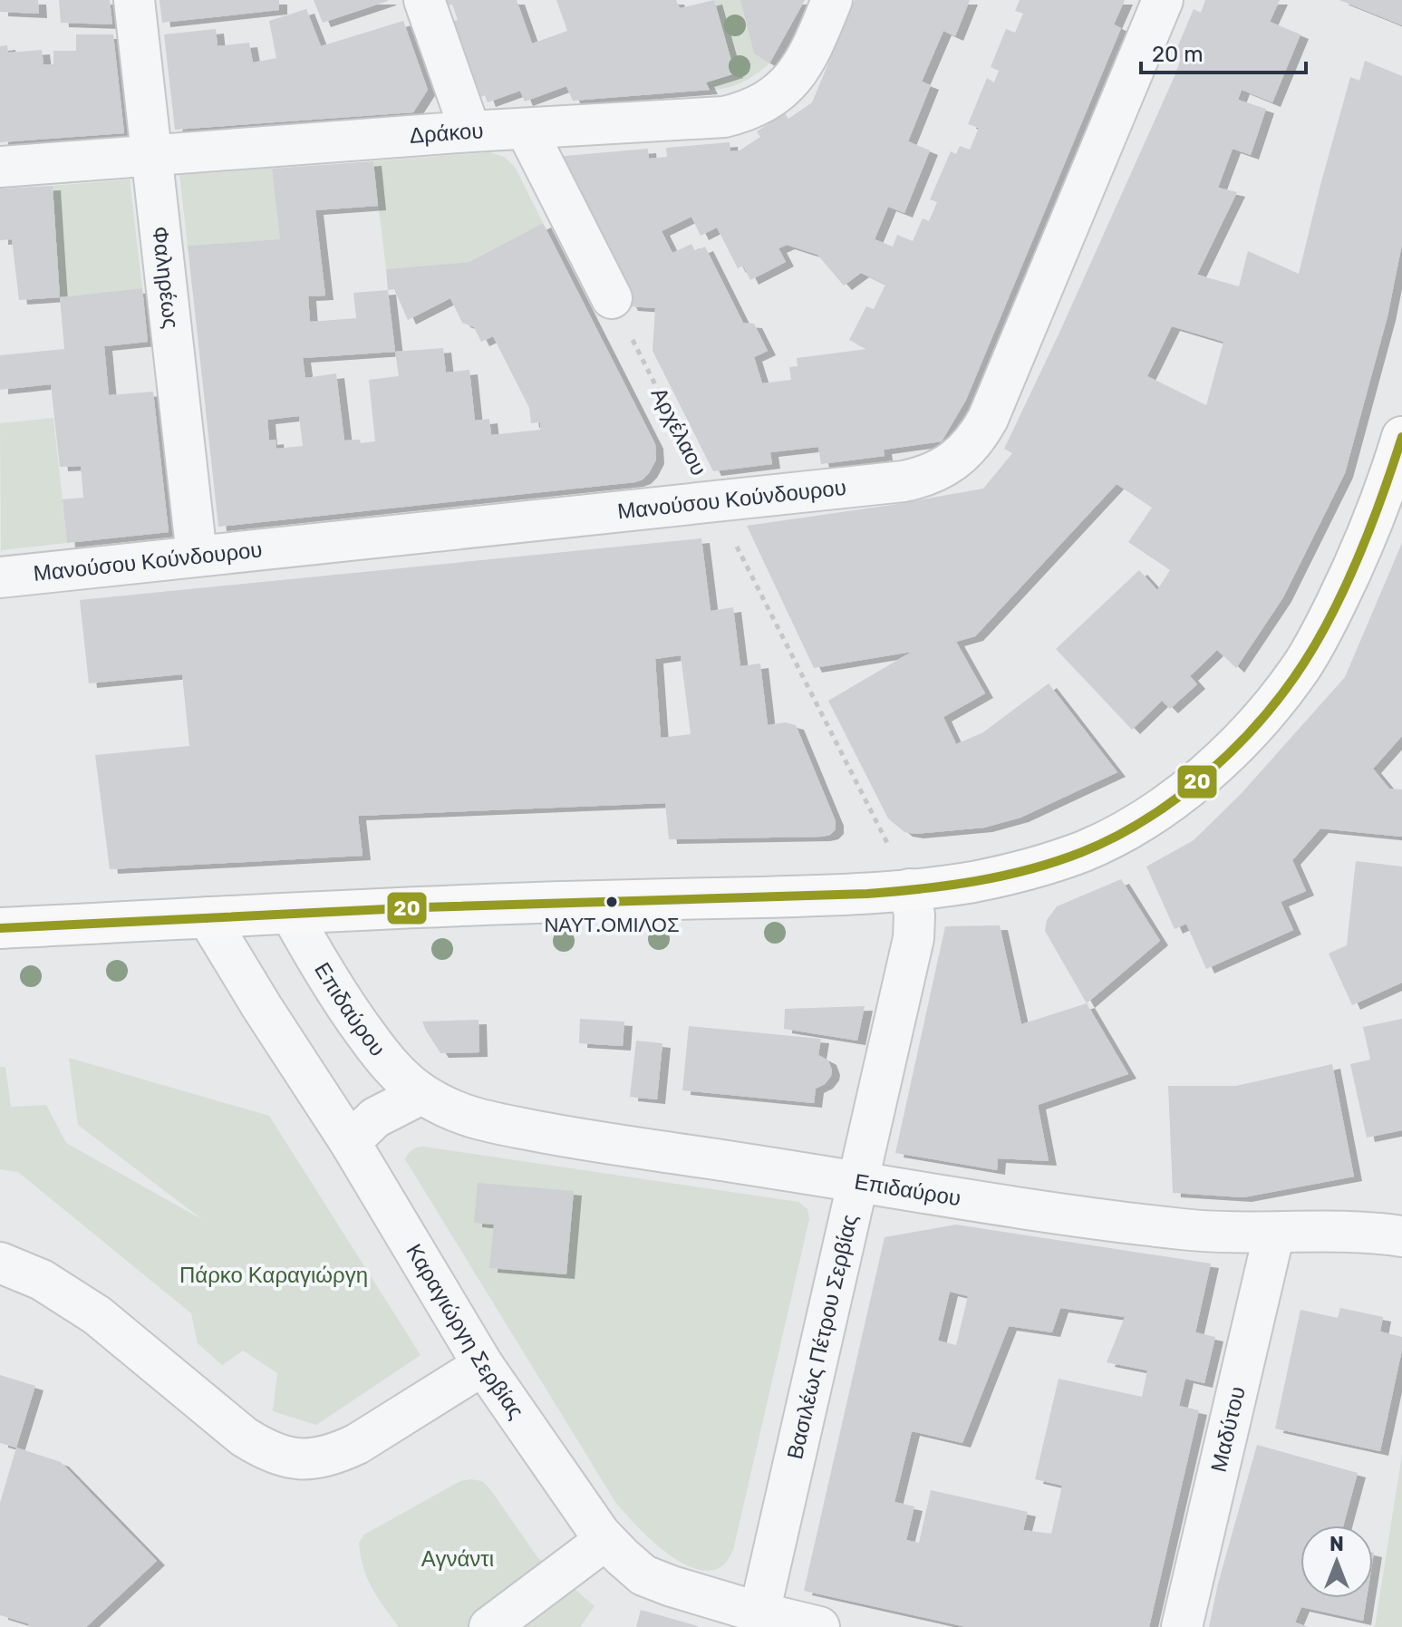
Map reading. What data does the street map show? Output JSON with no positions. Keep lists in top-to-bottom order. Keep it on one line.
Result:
{"streets":{"street":["Δράκου","Φαληρέως","Μανούσου Κούνδουρου","Επιδαύρου","Καραγιώργη Σερβίας","Βασιλέως Πέτρου Σερβίας","Μαδύτου"],"path":["Αρχέλαου"]},"crossings":[["Δράκου","Φαληρέως"],["Φαληρέως","Μανούσου Κούνδουρου"],["Αρχέλαου","Μανούσου Κούνδουρου"],["Αρχέλαου","Βασιλέως Πέτρου Σερβίας"],["Επιδαύρου","Βασιλέως Πέτρου Σερβίας"],["Επιδαύρου","Μαδύτου"],["Καραγιώργη Σερβίας","Βασιλέως Πέτρου Σερβίας"]],"parks":["Πάρκο Καραγιώργη","Αγνάντι"],"places":["ΝΑΥΤ.ΟΜΙΛΟΣ"],"lines":["transit line 20"],"scale_bar":"20 m","north":"top"}
